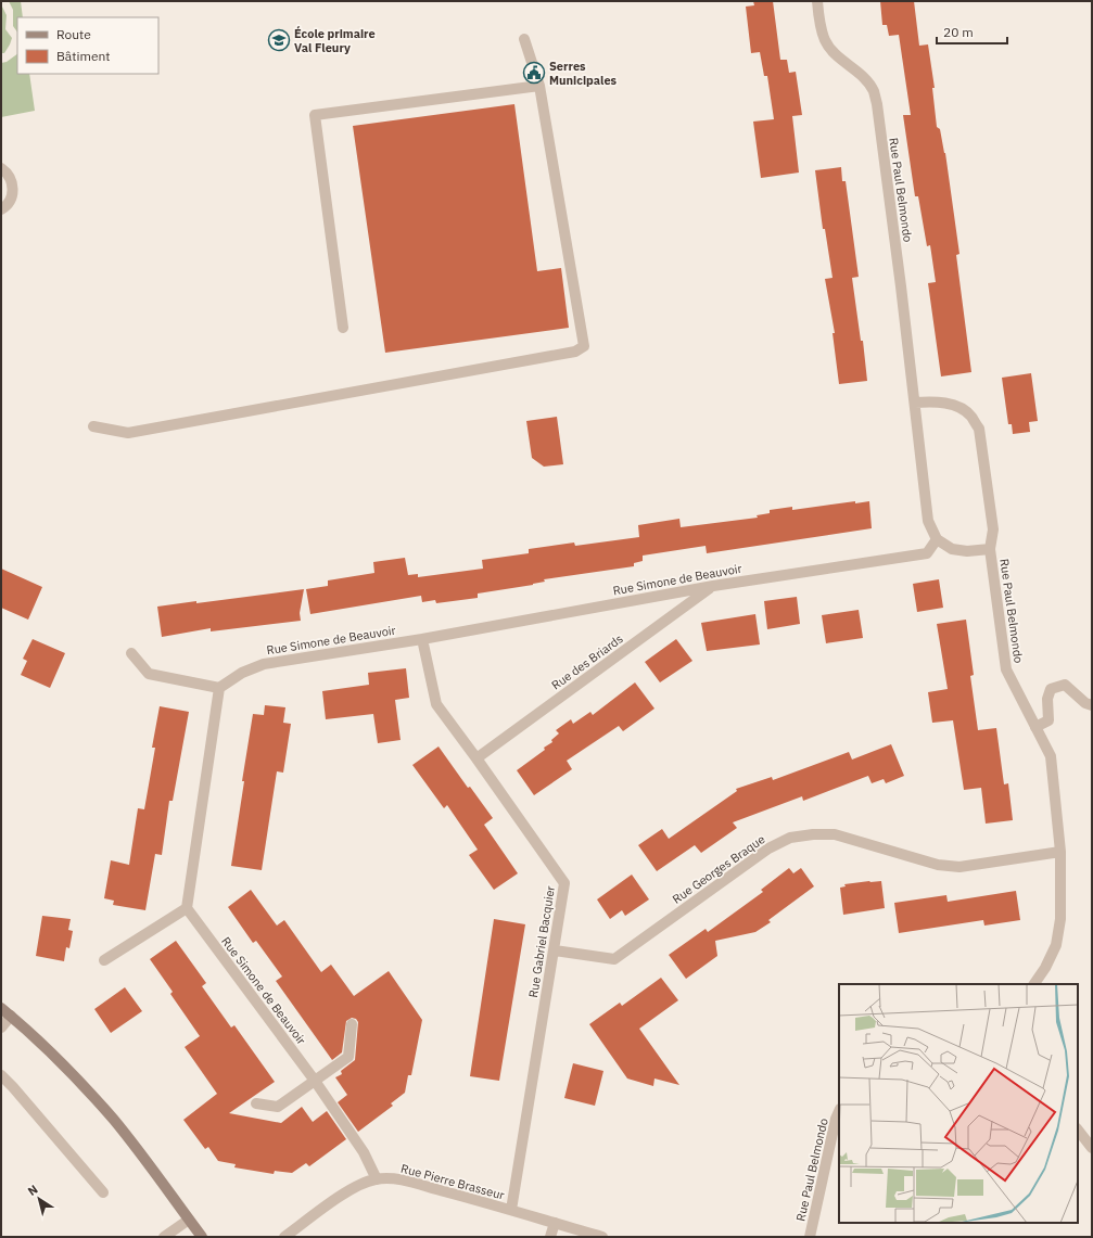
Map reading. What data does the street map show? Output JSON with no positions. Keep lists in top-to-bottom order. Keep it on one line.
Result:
{"streets":{"street":["Rue Paul Belmondo","Rue Simone de Beauvoir","Rue des Briards","Rue Georges Braque","Rue Gabriel Bacquier","Rue Pierre Brasseur"]},"crossings":[["Rue Paul Belmondo","Rue Simone de Beauvoir"],["Rue Paul Belmondo","Rue Georges Braque"],["Rue Simone de Beauvoir","Rue des Briards"],["Rue Simone de Beauvoir","Rue Gabriel Bacquier"],["Rue Simone de Beauvoir","Rue Pierre Brasseur"],["Rue des Briards","Rue Gabriel Bacquier"],["Rue Georges Braque","Rue Gabriel Bacquier"],["Rue Gabriel Bacquier","Rue Pierre Brasseur"]],"places":{"school or university":["École primaire Val Fleury"],"public building":["Serres Municipales"]},"legend":["Route","Bâtiment"],"scale_bar":"20 m","north":"top left"}
